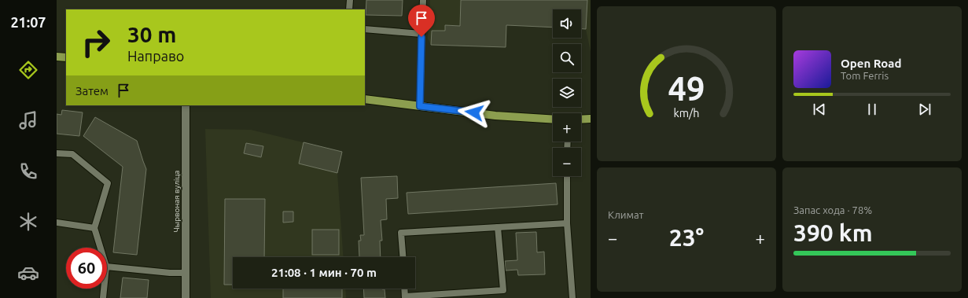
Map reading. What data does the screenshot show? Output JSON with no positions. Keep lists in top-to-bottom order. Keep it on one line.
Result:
{"streets":{"street":["Чырвоная вуліца"]},"page":{"tabs":"21:07","map_buttons":["+","−"],"turn":["30 m","Направо"],"song":["Open Road","Tom Ferris"],"then":"Затем","tile":["Климат",["Запас хода · 78%","390 km"]],"heat":["−","23°","+"],"limit":"60","trip":"21:08 · 1 мин · 70 m","gauge":["49","km/h"]}}
